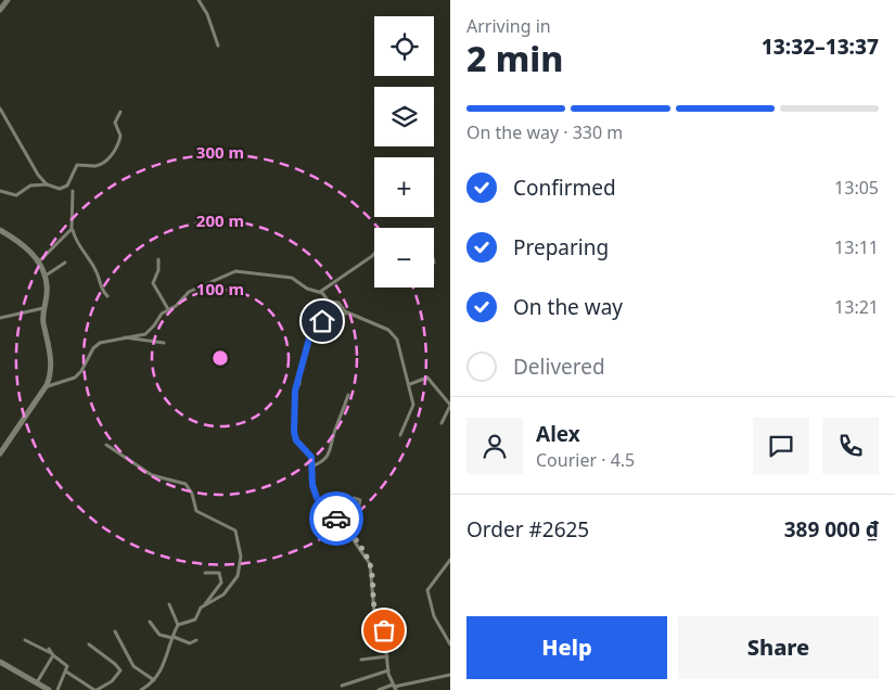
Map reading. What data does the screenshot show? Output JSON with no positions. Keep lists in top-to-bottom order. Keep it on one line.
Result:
{"page":{"heading":["2 min","Arriving in","13:32–13:37"],"panel":["Alex","Courier · 4.5","Order #2625","389 000 ₫"],"map_buttons":["+","−"],"bar":"On the way · 330 m","list":[["Confirmed","13:05"],["Preparing","13:11"],["On the way","13:21"],"Delivered"],"buttons":["Help","Share"]},"rings":["300 m","200 m","100 m"]}
